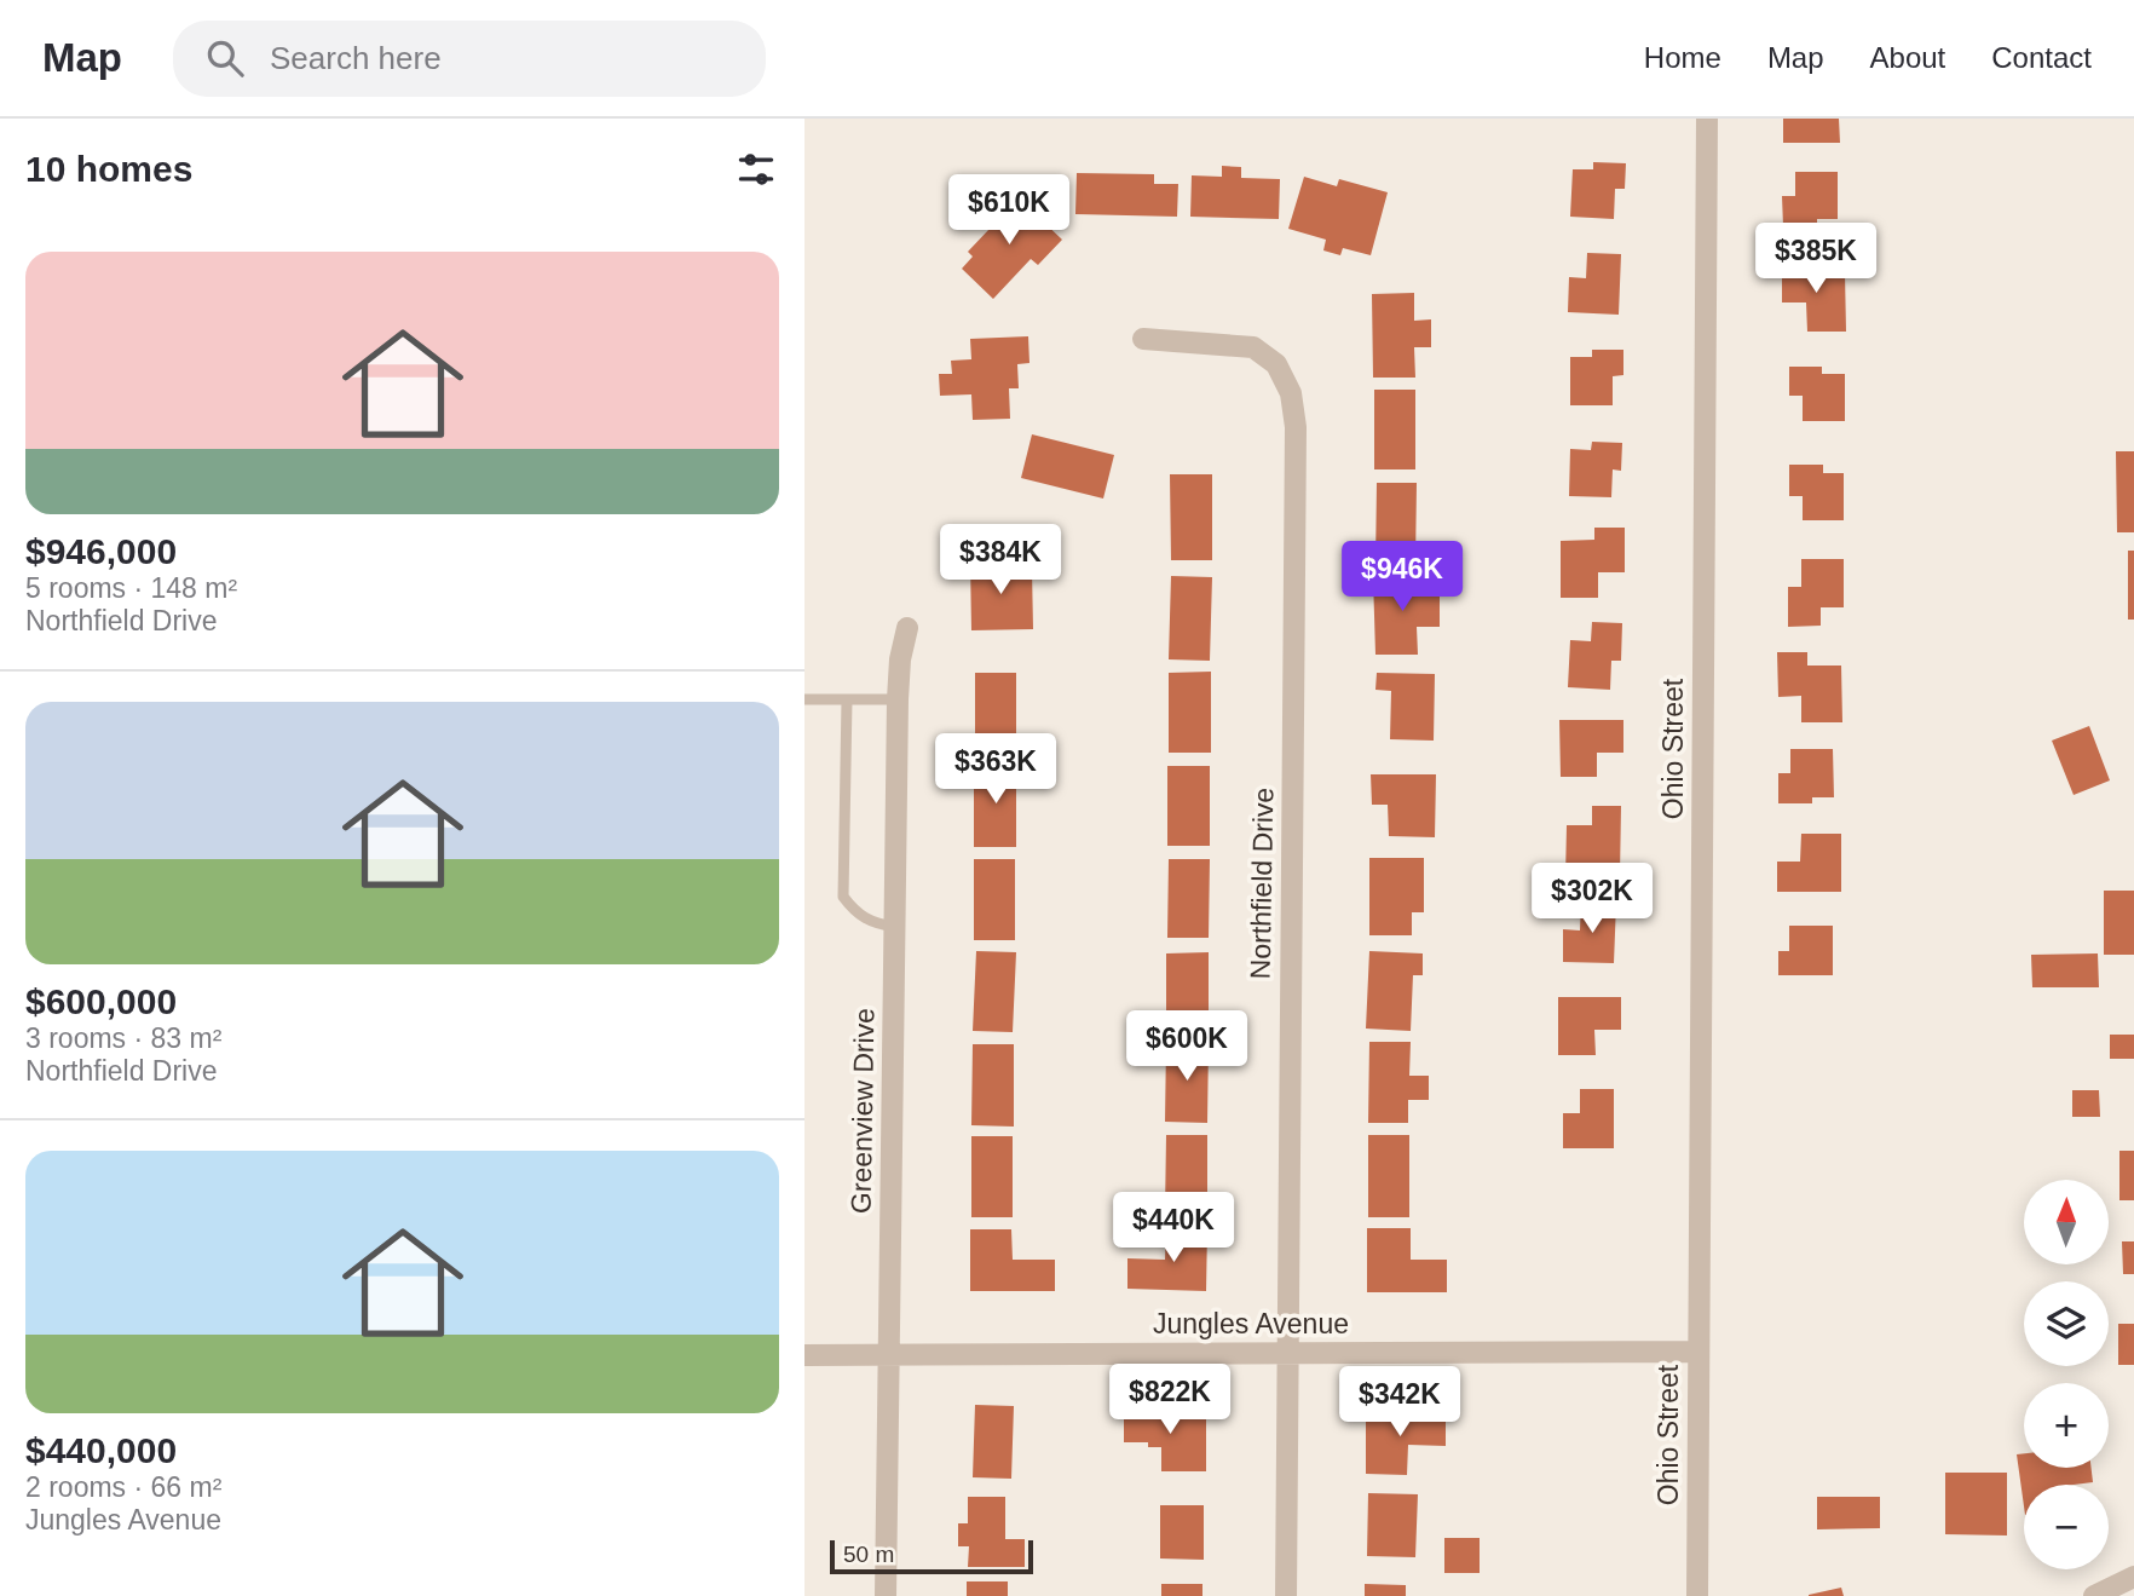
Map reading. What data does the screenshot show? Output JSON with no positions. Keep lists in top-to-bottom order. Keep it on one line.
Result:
{"streets":{"street":["Ohio Street","Northfield Drive","Greenview Drive","Jungles Avenue"]},"crossings":[["Ohio Street","Jungles Avenue"],["Northfield Drive","Jungles Avenue"],["Greenview Drive","Jungles Avenue"]],"scale_bar":"50 m","north":"top","page":{"header":"Map","search":"Search here","nav":["Home","Map","About","Contact"],"heading":"10 homes","price":["$610K","$385K","$384K","$946K","$363K","$302K","$600K","$440K","$822K","$342K"],"list":[{"name":"$946,000","note":"5 rooms · 148 m² · Northfield Drive"},{"name":"$600,000","note":"3 rooms · 83 m² · Northfield Drive"},{"name":"$440,000","note":"2 rooms · 66 m² · Jungles Avenue"}],"map_buttons":["+","−"],"scale":"50 m"}}
